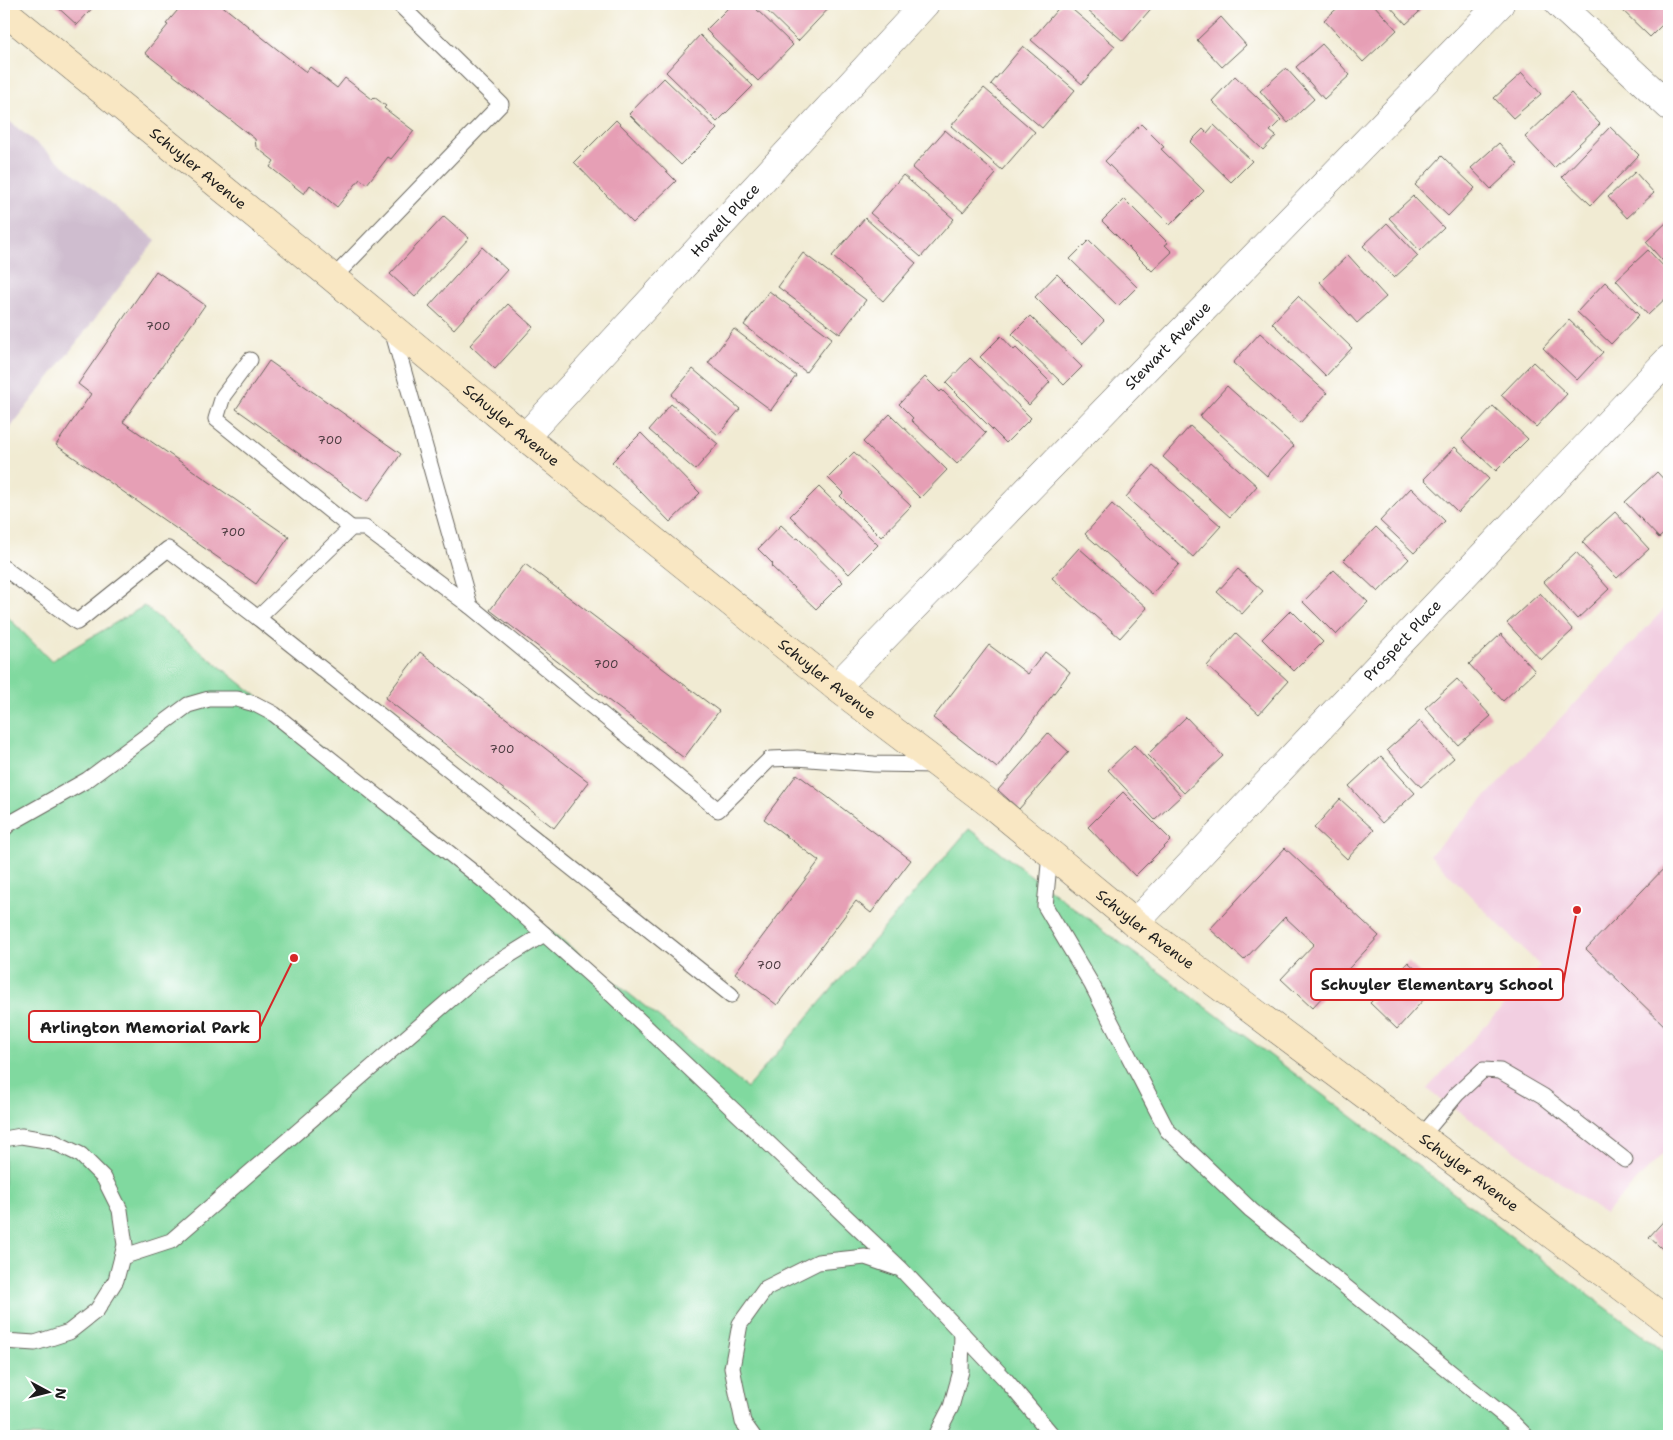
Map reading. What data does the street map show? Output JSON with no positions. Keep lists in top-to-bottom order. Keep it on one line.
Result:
{"streets":{"main road":["Schuyler Avenue"],"street":["Howell Place","Stewart Avenue","Prospect Place"]},"crossings":[["Schuyler Avenue","Howell Place"],["Schuyler Avenue","Stewart Avenue"],["Schuyler Avenue","Prospect Place"]],"places":["Schuyler Elementary School","Arlington Memorial Park"],"house_numbers":["700","700","700","700","700","700"],"north":"right"}
